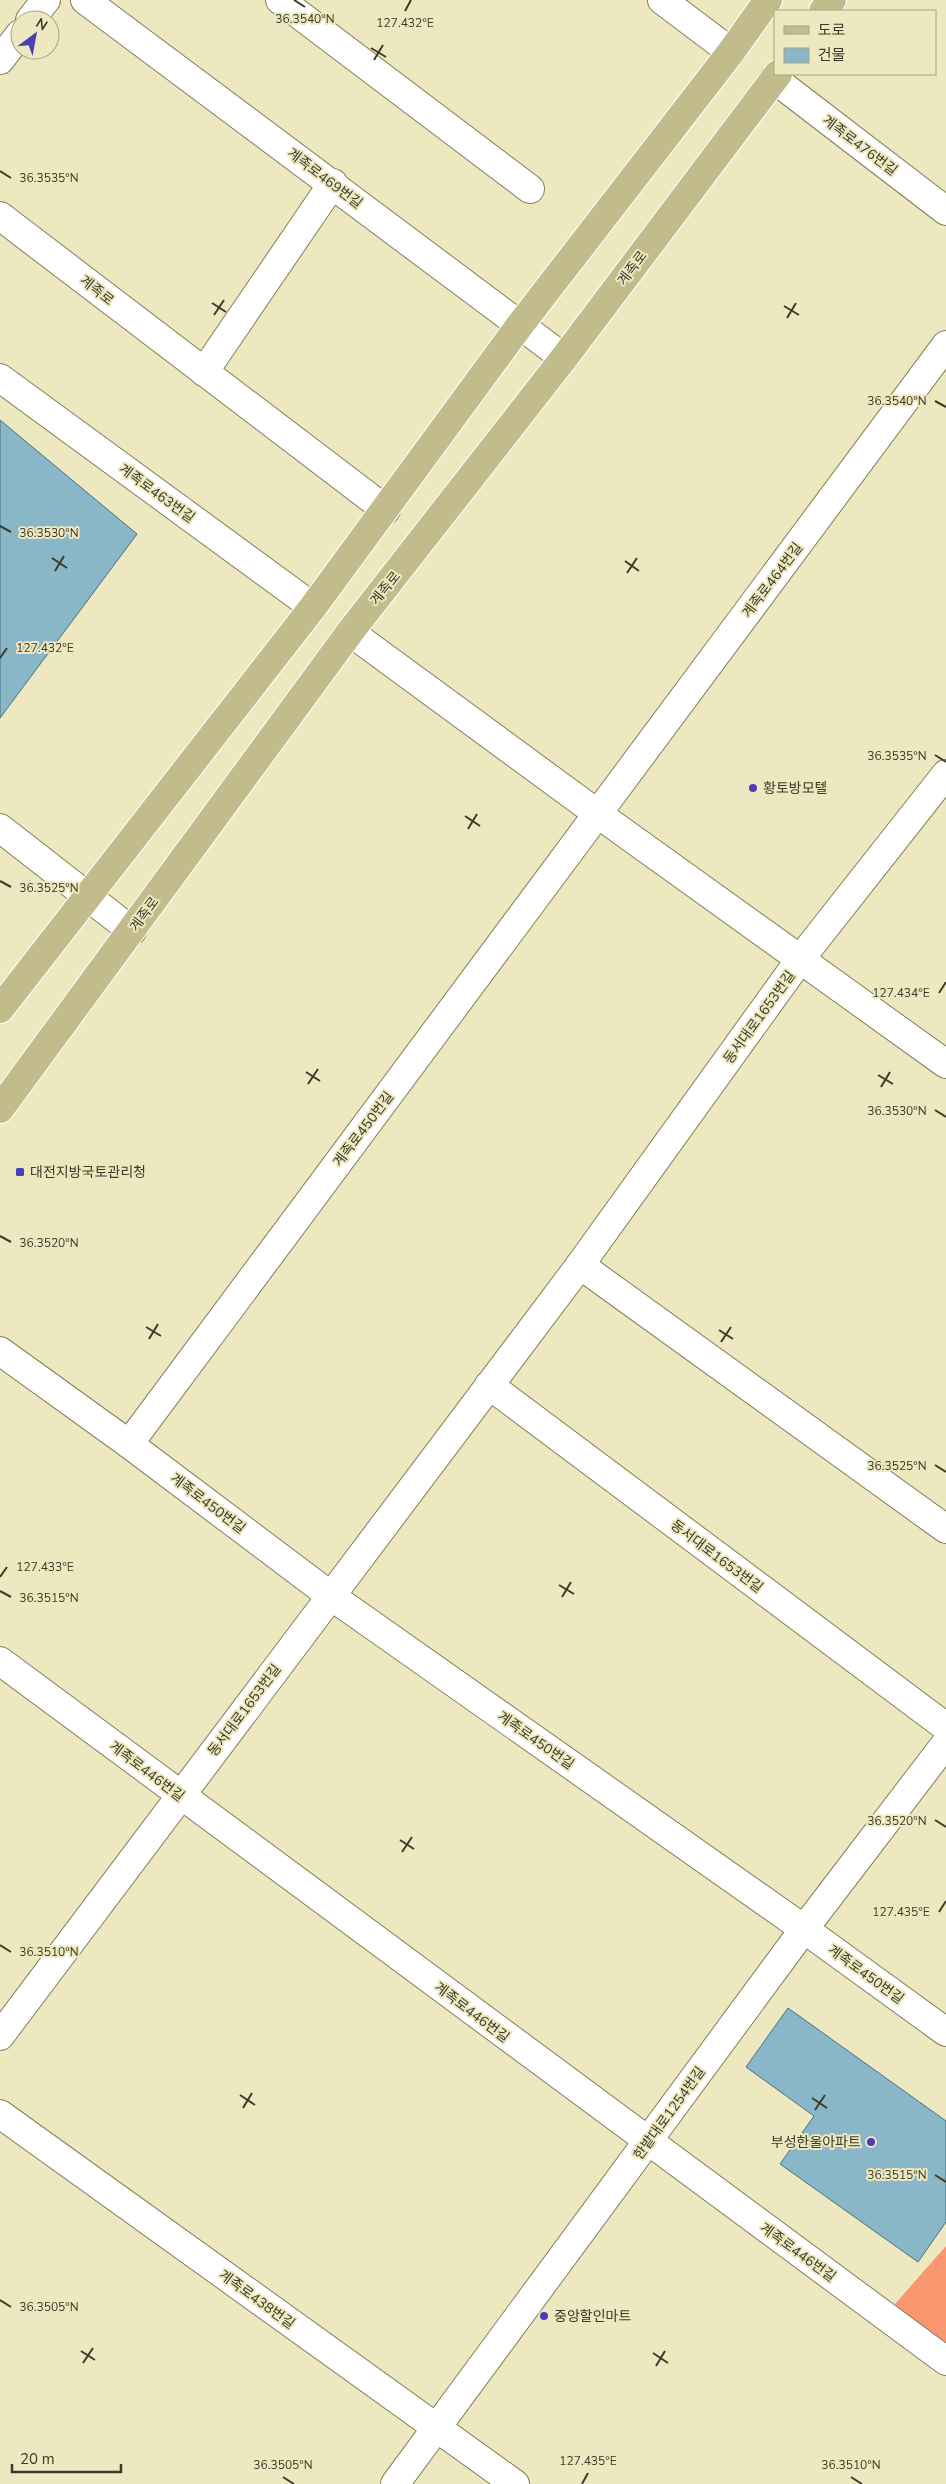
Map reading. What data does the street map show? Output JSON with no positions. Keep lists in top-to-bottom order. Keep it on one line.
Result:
{"streets":{"main road":["계족로"],"street":["계족로476번길","계족로469번길","계족로463번길","계족로464번길","동서대로1653번길","계족로450번길","계족로446번길","한밭대로1254번길","계족로438번길"]},"crossings":[["계족로476번길","계족로"],["계족로469번길","계족로"],["계족로464번길","계족로450번길"],["동서대로1653번길","계족로450번길"],["동서대로1653번길","계족로446번길"],["계족로450번길","한밭대로1254번길"],["계족로446번길","한밭대로1254번길"],["한밭대로1254번길","계족로438번길"]],"places":{"other":["황토방모텔","부성한울아파트","중앙할인마트"],"transit":["대전지방국토관리청"]},"legend":["도로","건물"],"scale_bar":"20 m","north":"top right","coordinates":["36.3540°N","127.432°E","36.3535°N","36.3530°N","36.3525°N","127.434°E","36.3520°N","127.433°E","36.3515°N","127.435°E","36.3510°N","36.3505°N"]}
